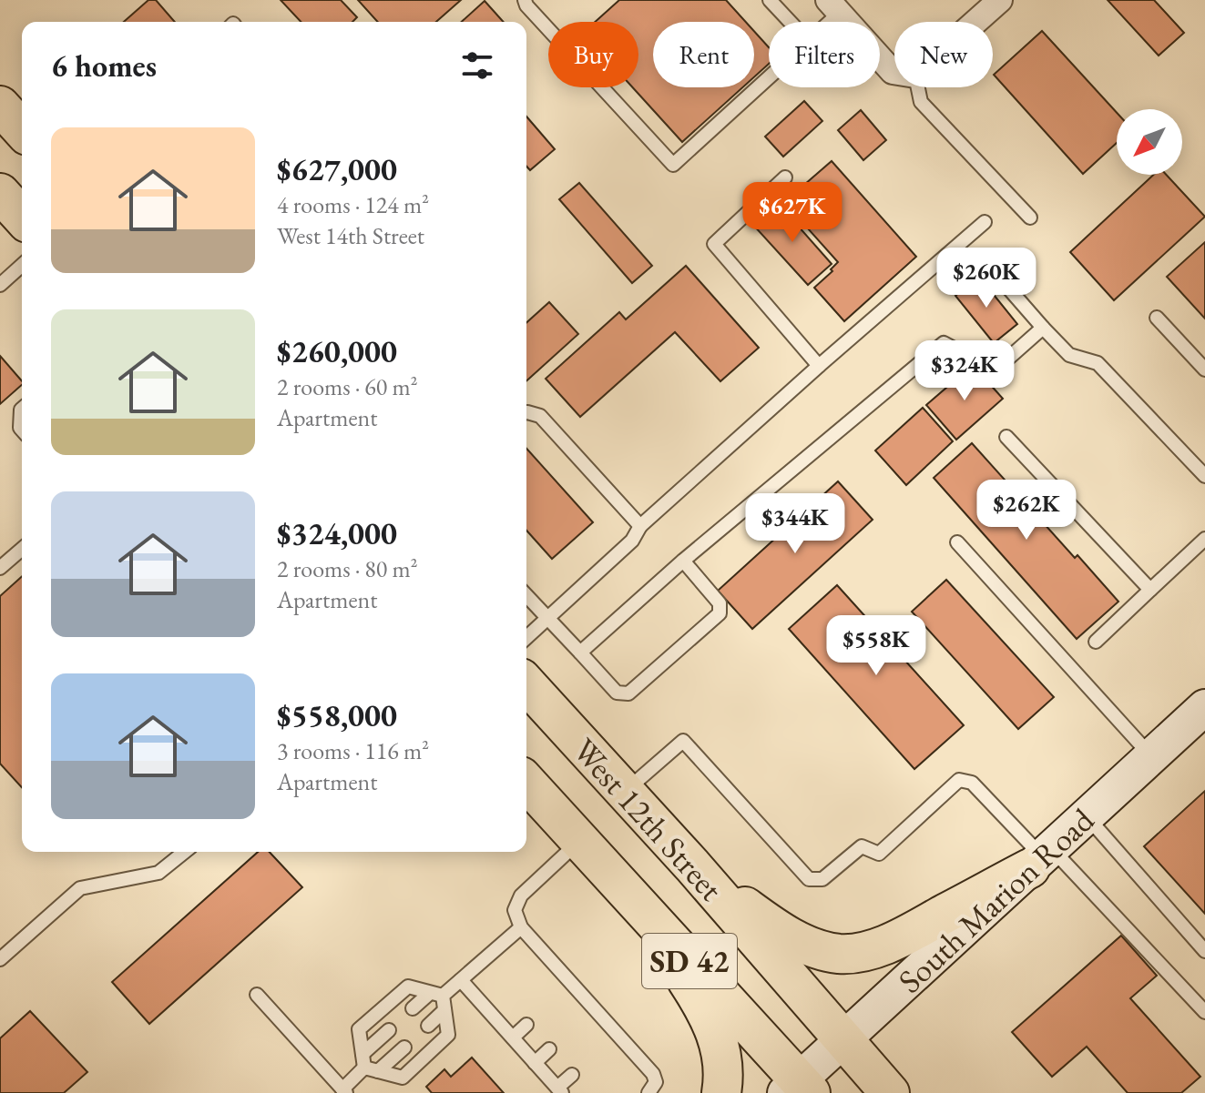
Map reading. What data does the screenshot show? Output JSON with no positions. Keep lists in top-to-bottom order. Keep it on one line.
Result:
{"streets":{"main road":["West 12th Street","South Marion Road","SD 42"]},"crossings":[["West 12th Street","South Marion Road"]],"north":"bottom left","page":{"chip":["Buy","Rent","Filters","New"],"heading":"6 homes","list":[{"name":"$627,000","note":"4 rooms · 124 m² · West 14th Street"},{"name":"$260,000","note":"2 rooms · 60 m² · Apartment"},{"name":"$324,000","note":"2 rooms · 80 m² · Apartment"},{"name":"$558,000","note":"3 rooms · 116 m² · Apartment"}],"price":["$627K","$260K","$324K","$262K","$344K","$558K"]}}
